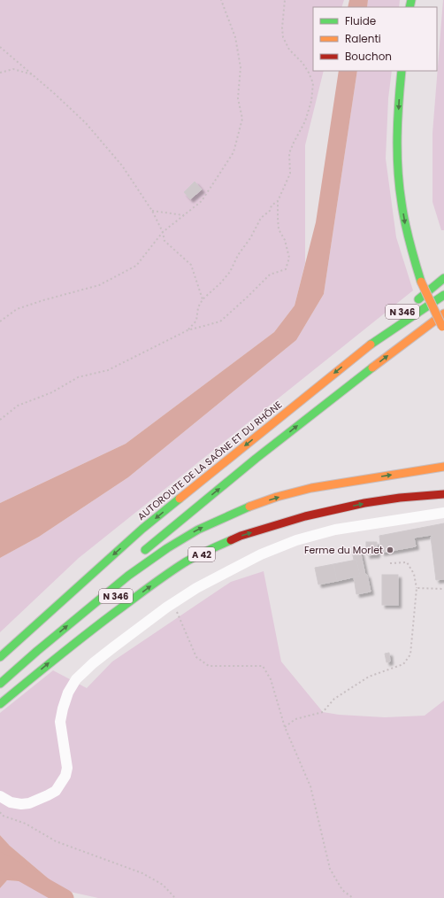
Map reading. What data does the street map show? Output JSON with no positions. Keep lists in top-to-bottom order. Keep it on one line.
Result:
{"streets":{"highway":["N 346","AUTOROUTE DE LA SAÔNE ET DU RHÔNE","A 42"]},"crossings":[["N 346","AUTOROUTE DE LA SAÔNE ET DU RHÔNE"]],"places":["Ferme du Morlet"],"legend":["Fluide","Ralenti","Bouchon"]}
